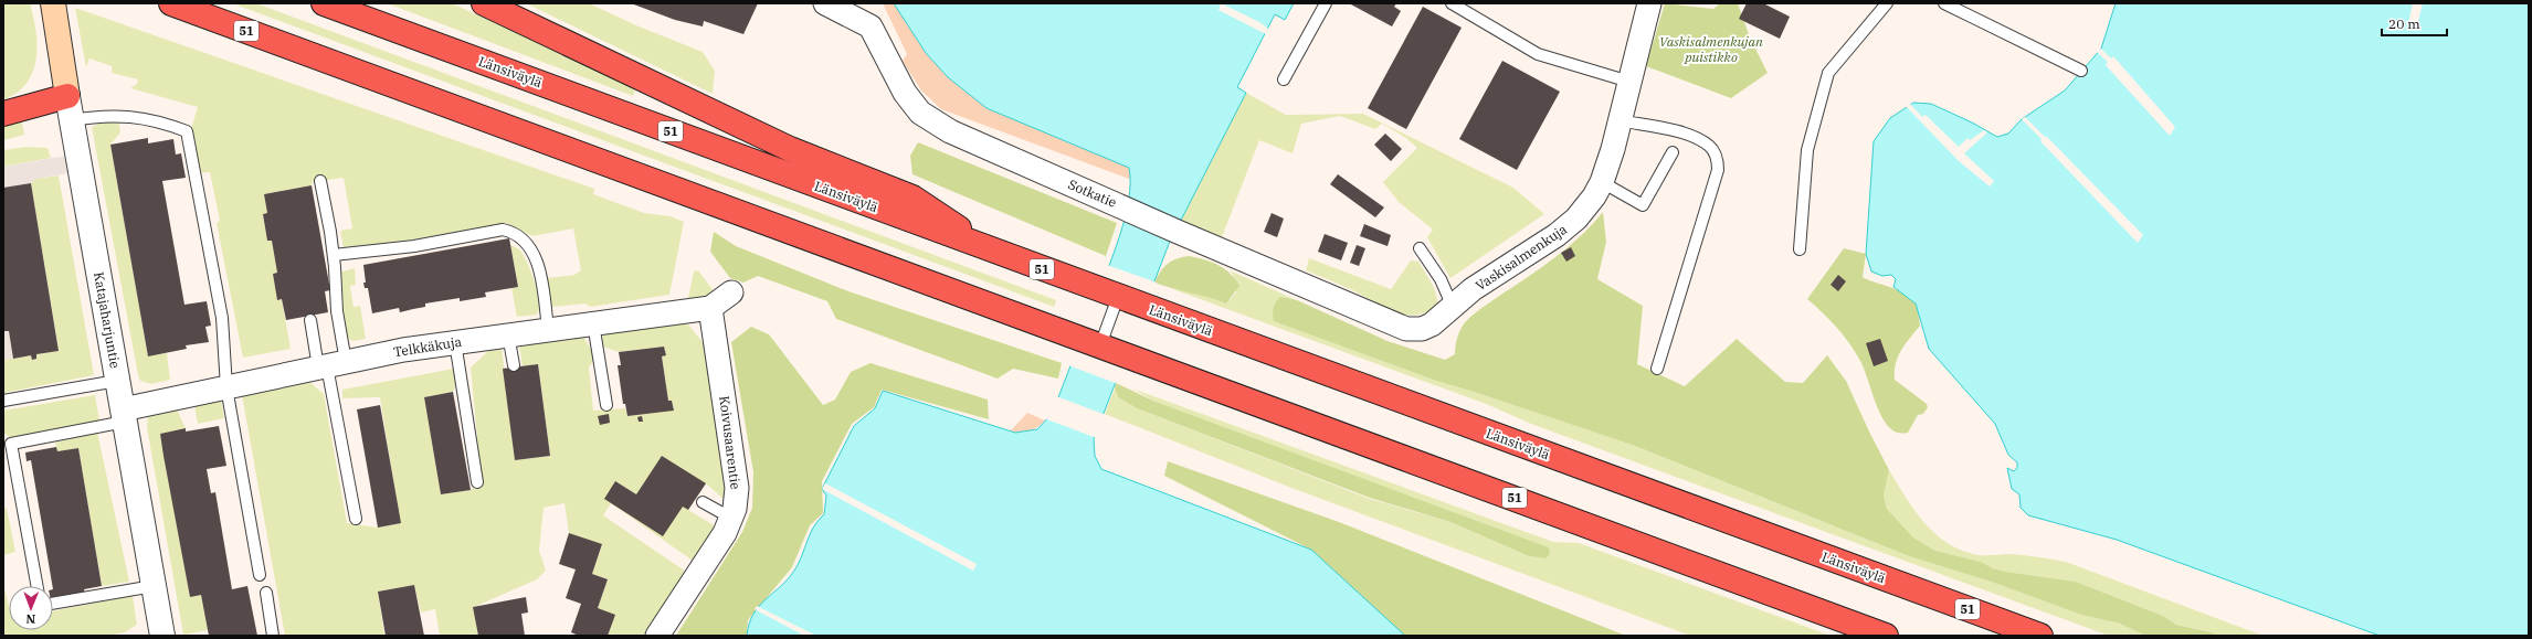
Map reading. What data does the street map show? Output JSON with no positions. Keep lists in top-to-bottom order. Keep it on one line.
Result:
{"streets":{"highway":["51","Länsiväylä"],"main road":["Katajaharjuntie"],"street":["Sotkatie","Vaskisalmenkuja","Telkkäkuja","Koivusaarentie"]},"crossings":[["Sotkatie","Vaskisalmenkuja"],["Katajaharjuntie","Telkkäkuja"],["Telkkäkuja","Koivusaarentie"]],"parks":["Vaskisalmenkujan puistikko"],"scale_bar":"20 m","north":"bottom"}
